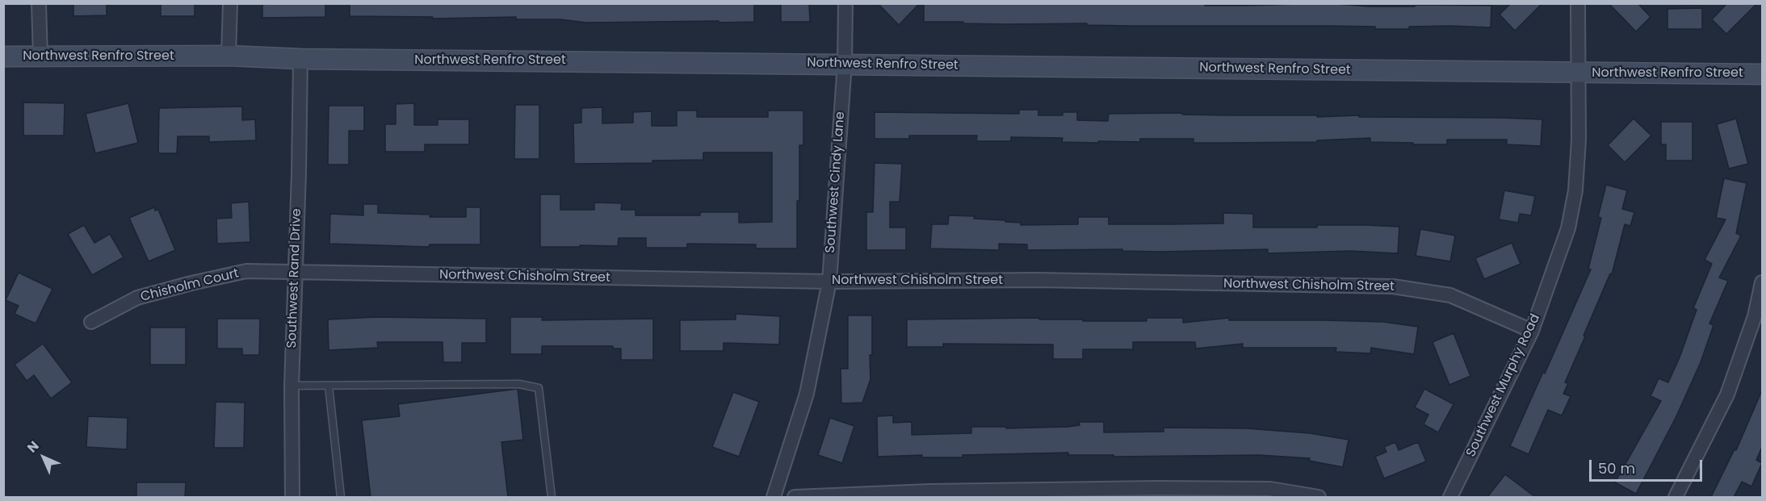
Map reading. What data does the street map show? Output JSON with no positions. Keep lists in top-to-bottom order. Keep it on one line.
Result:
{"streets":{"main road":["Northwest Renfro Street"],"street":["Southwest Cindy Lane","Northwest Chisholm Street","Southwest Rand Drive","Chisholm Court","Southwest Murphy Road"]},"crossings":[["Northwest Renfro Street","Southwest Cindy Lane"],["Northwest Renfro Street","Southwest Rand Drive"],["Northwest Renfro Street","Southwest Murphy Road"],["Southwest Cindy Lane","Northwest Chisholm Street"],["Northwest Chisholm Street","Southwest Rand Drive"],["Northwest Chisholm Street","Chisholm Court"],["Northwest Chisholm Street","Southwest Murphy Road"],["Southwest Rand Drive","Chisholm Court"]],"scale_bar":"50 m","north":"top left"}
